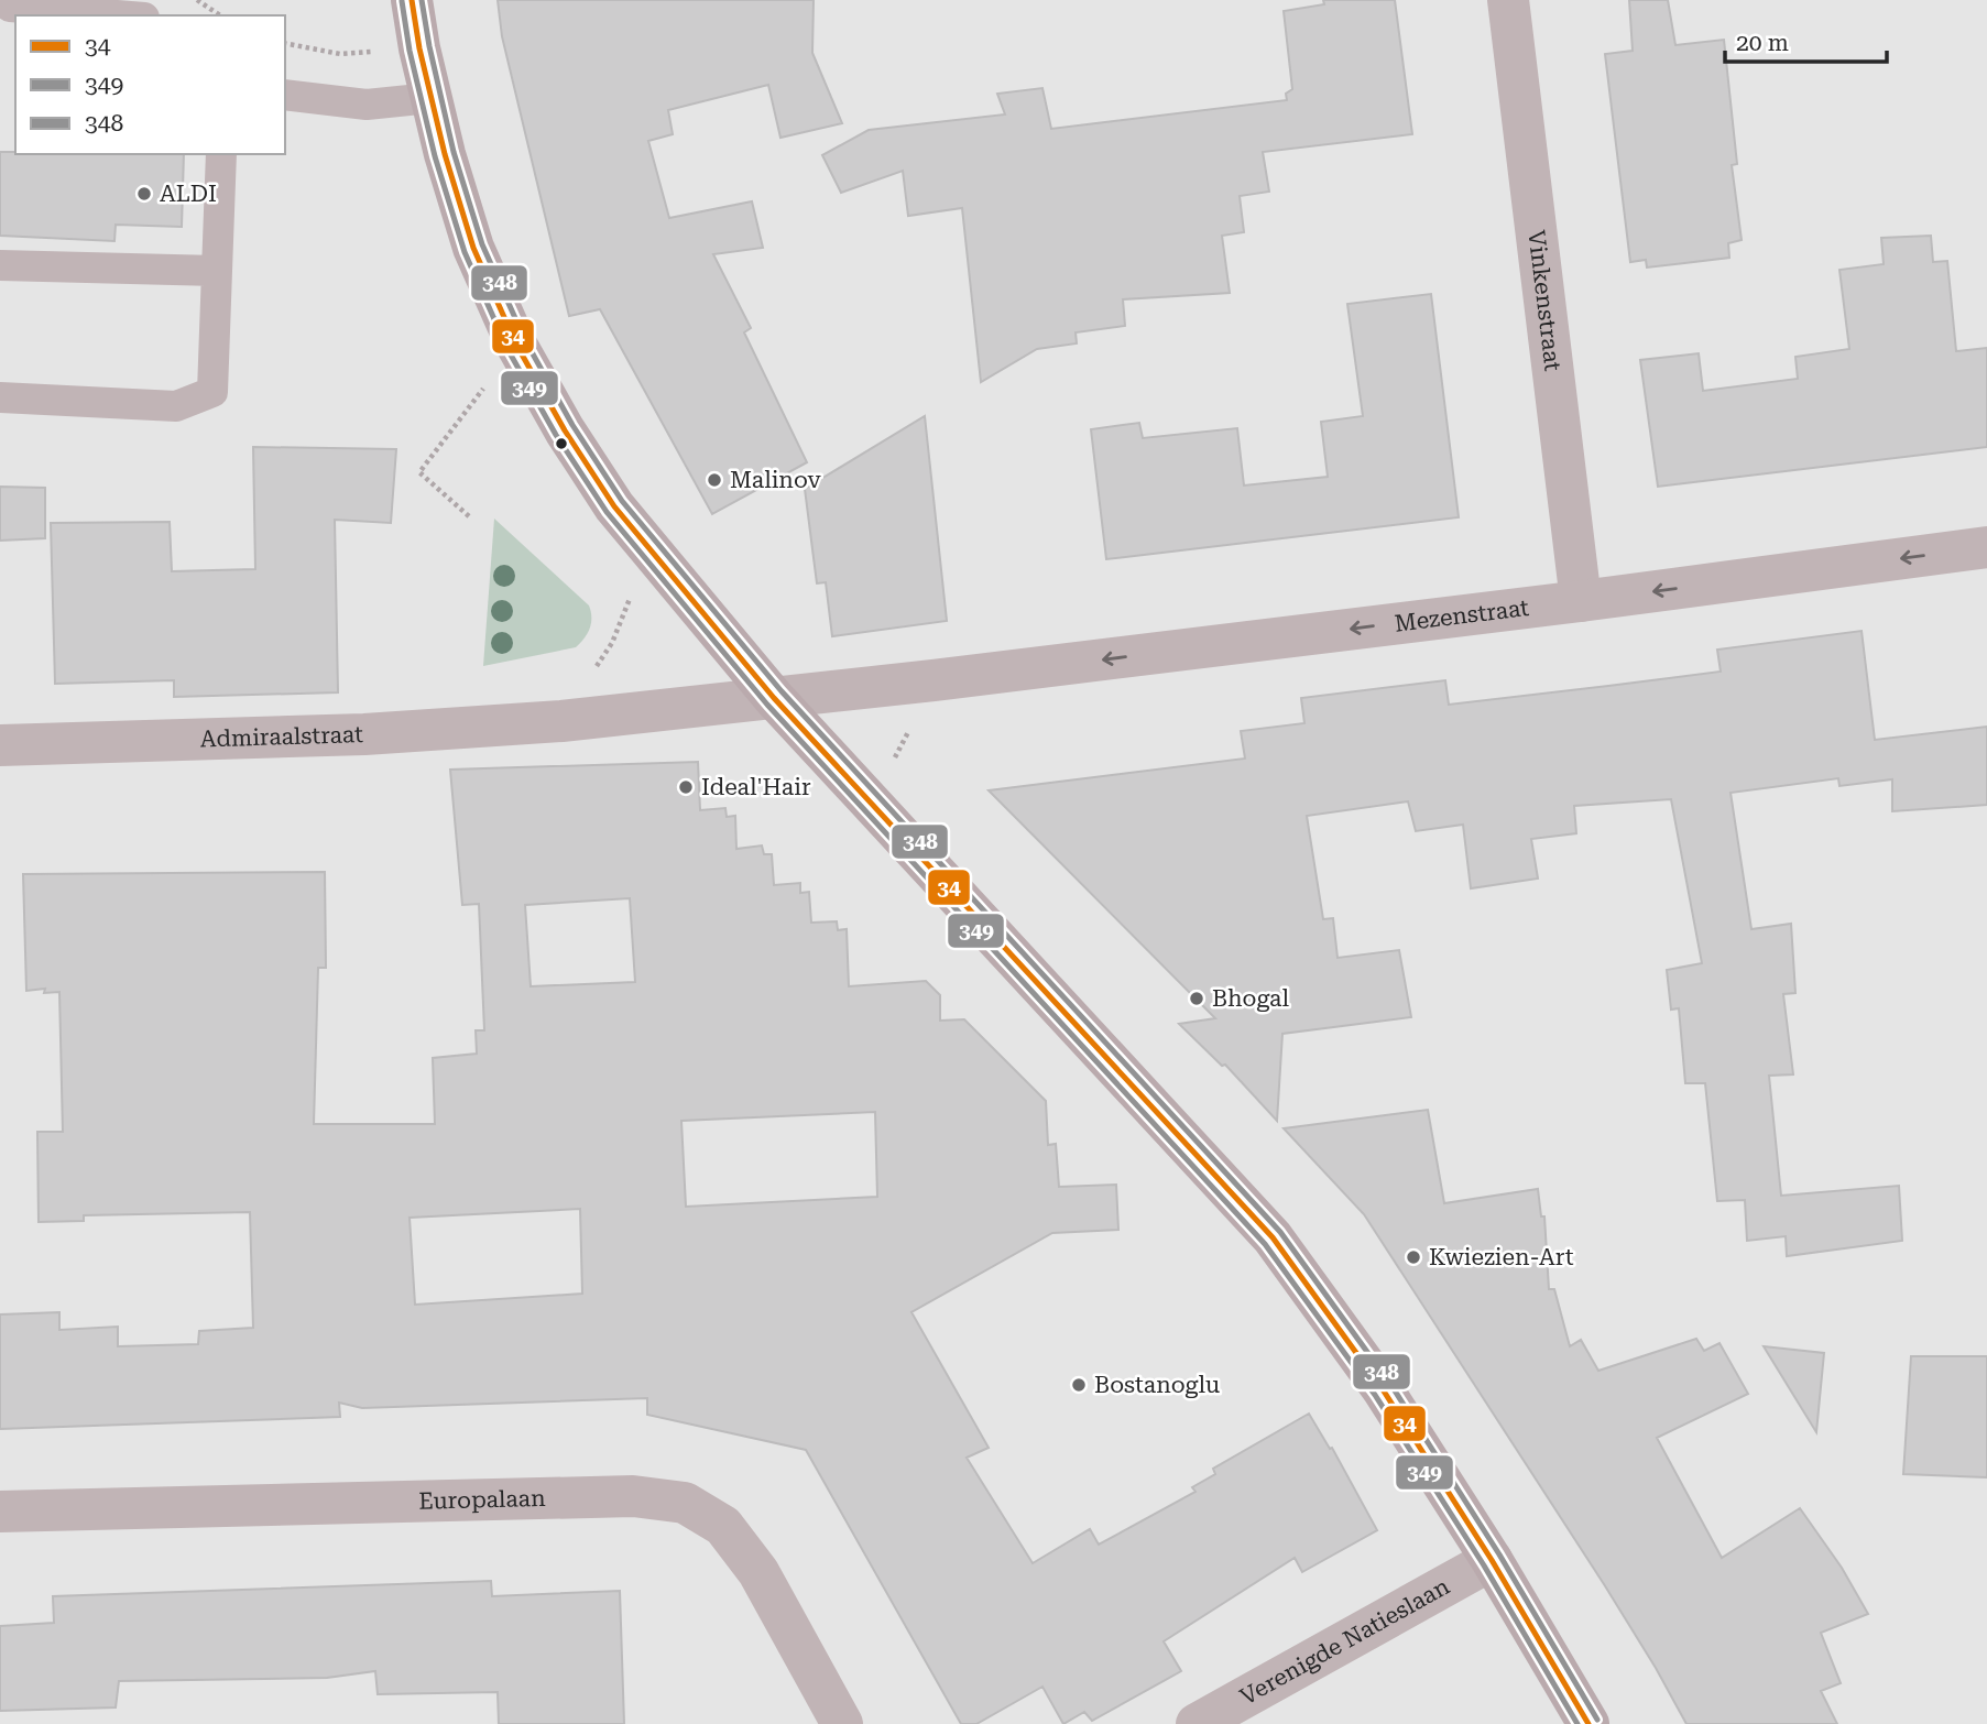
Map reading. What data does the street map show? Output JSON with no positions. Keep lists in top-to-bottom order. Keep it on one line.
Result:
{"streets":{"street":["Vinkenstraat","Mezenstraat","Admiraalstraat","Europalaan","Verenigde Natieslaan"]},"crossings":[["Vinkenstraat","Mezenstraat"],["Mezenstraat","Admiraalstraat"]],"one_way":["Mezenstraat"],"places":["ALDI","Malinov","Ideal'Hair","Bhogal","Kwiezien-Art","Bostanoglu"],"lines":["transit line 34","transit line 348","transit line 349"],"legend":["34","349","348"],"scale_bar":"20 m"}
